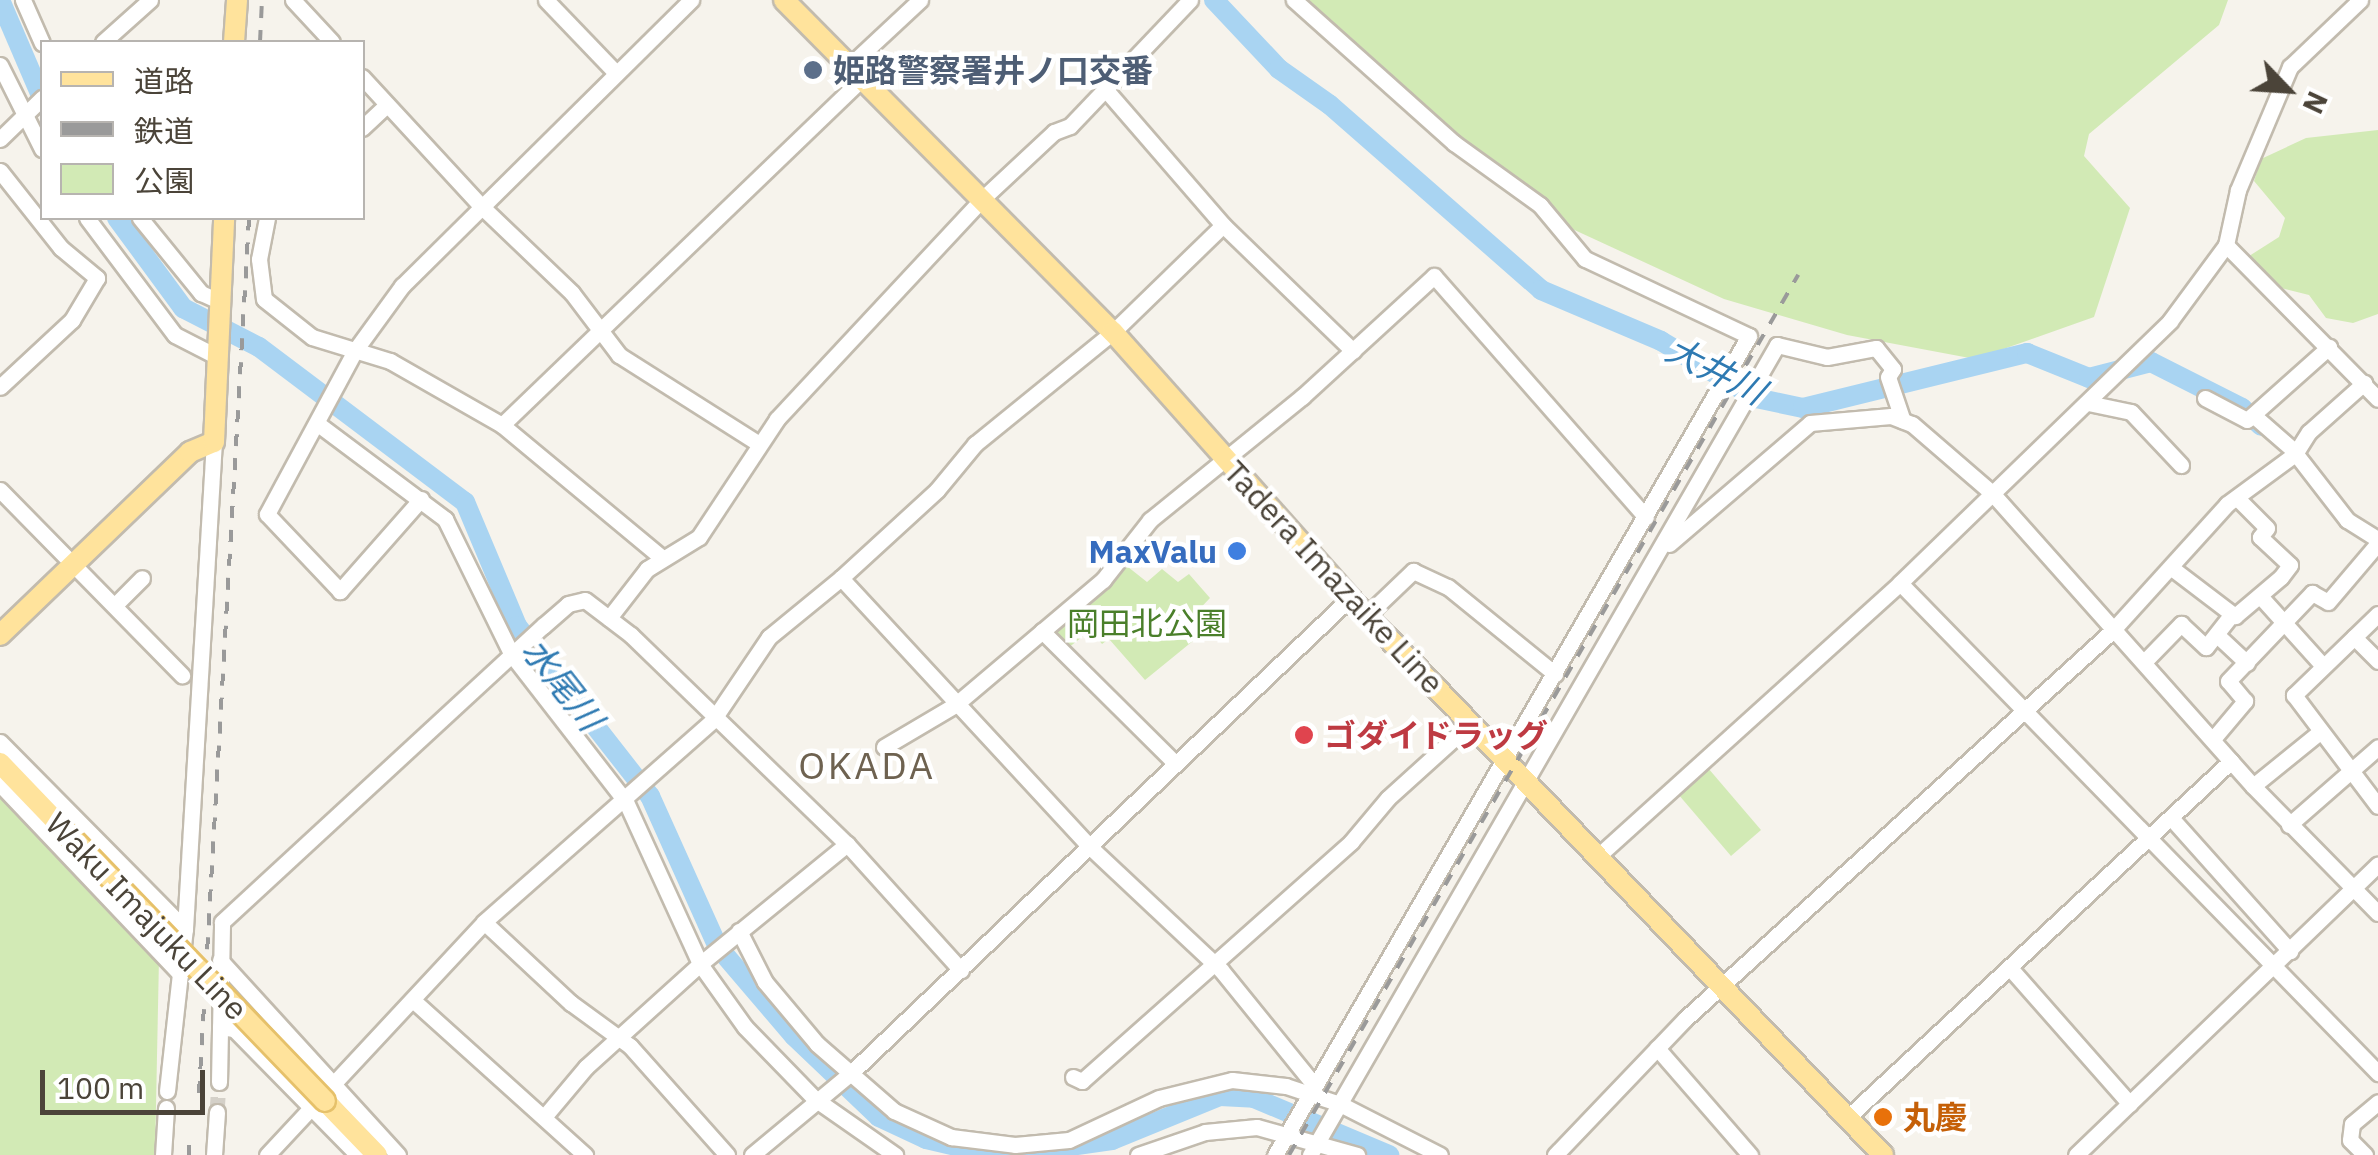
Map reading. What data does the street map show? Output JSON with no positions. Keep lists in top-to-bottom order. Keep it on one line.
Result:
{"streets":{"main road":["Tadera Imazaike Line","Waku Imajuku Line"]},"districts":["OKADA"],"water":["大井川","水尾川"],"parks":["岡田北公園"],"places":["姫路警察署井ノ口交番","MaxValu","ゴダイドラッグ","丸慶"],"legend":["道路","鉄道","公園"],"scale_bar":"100 m","north":"bottom right"}
